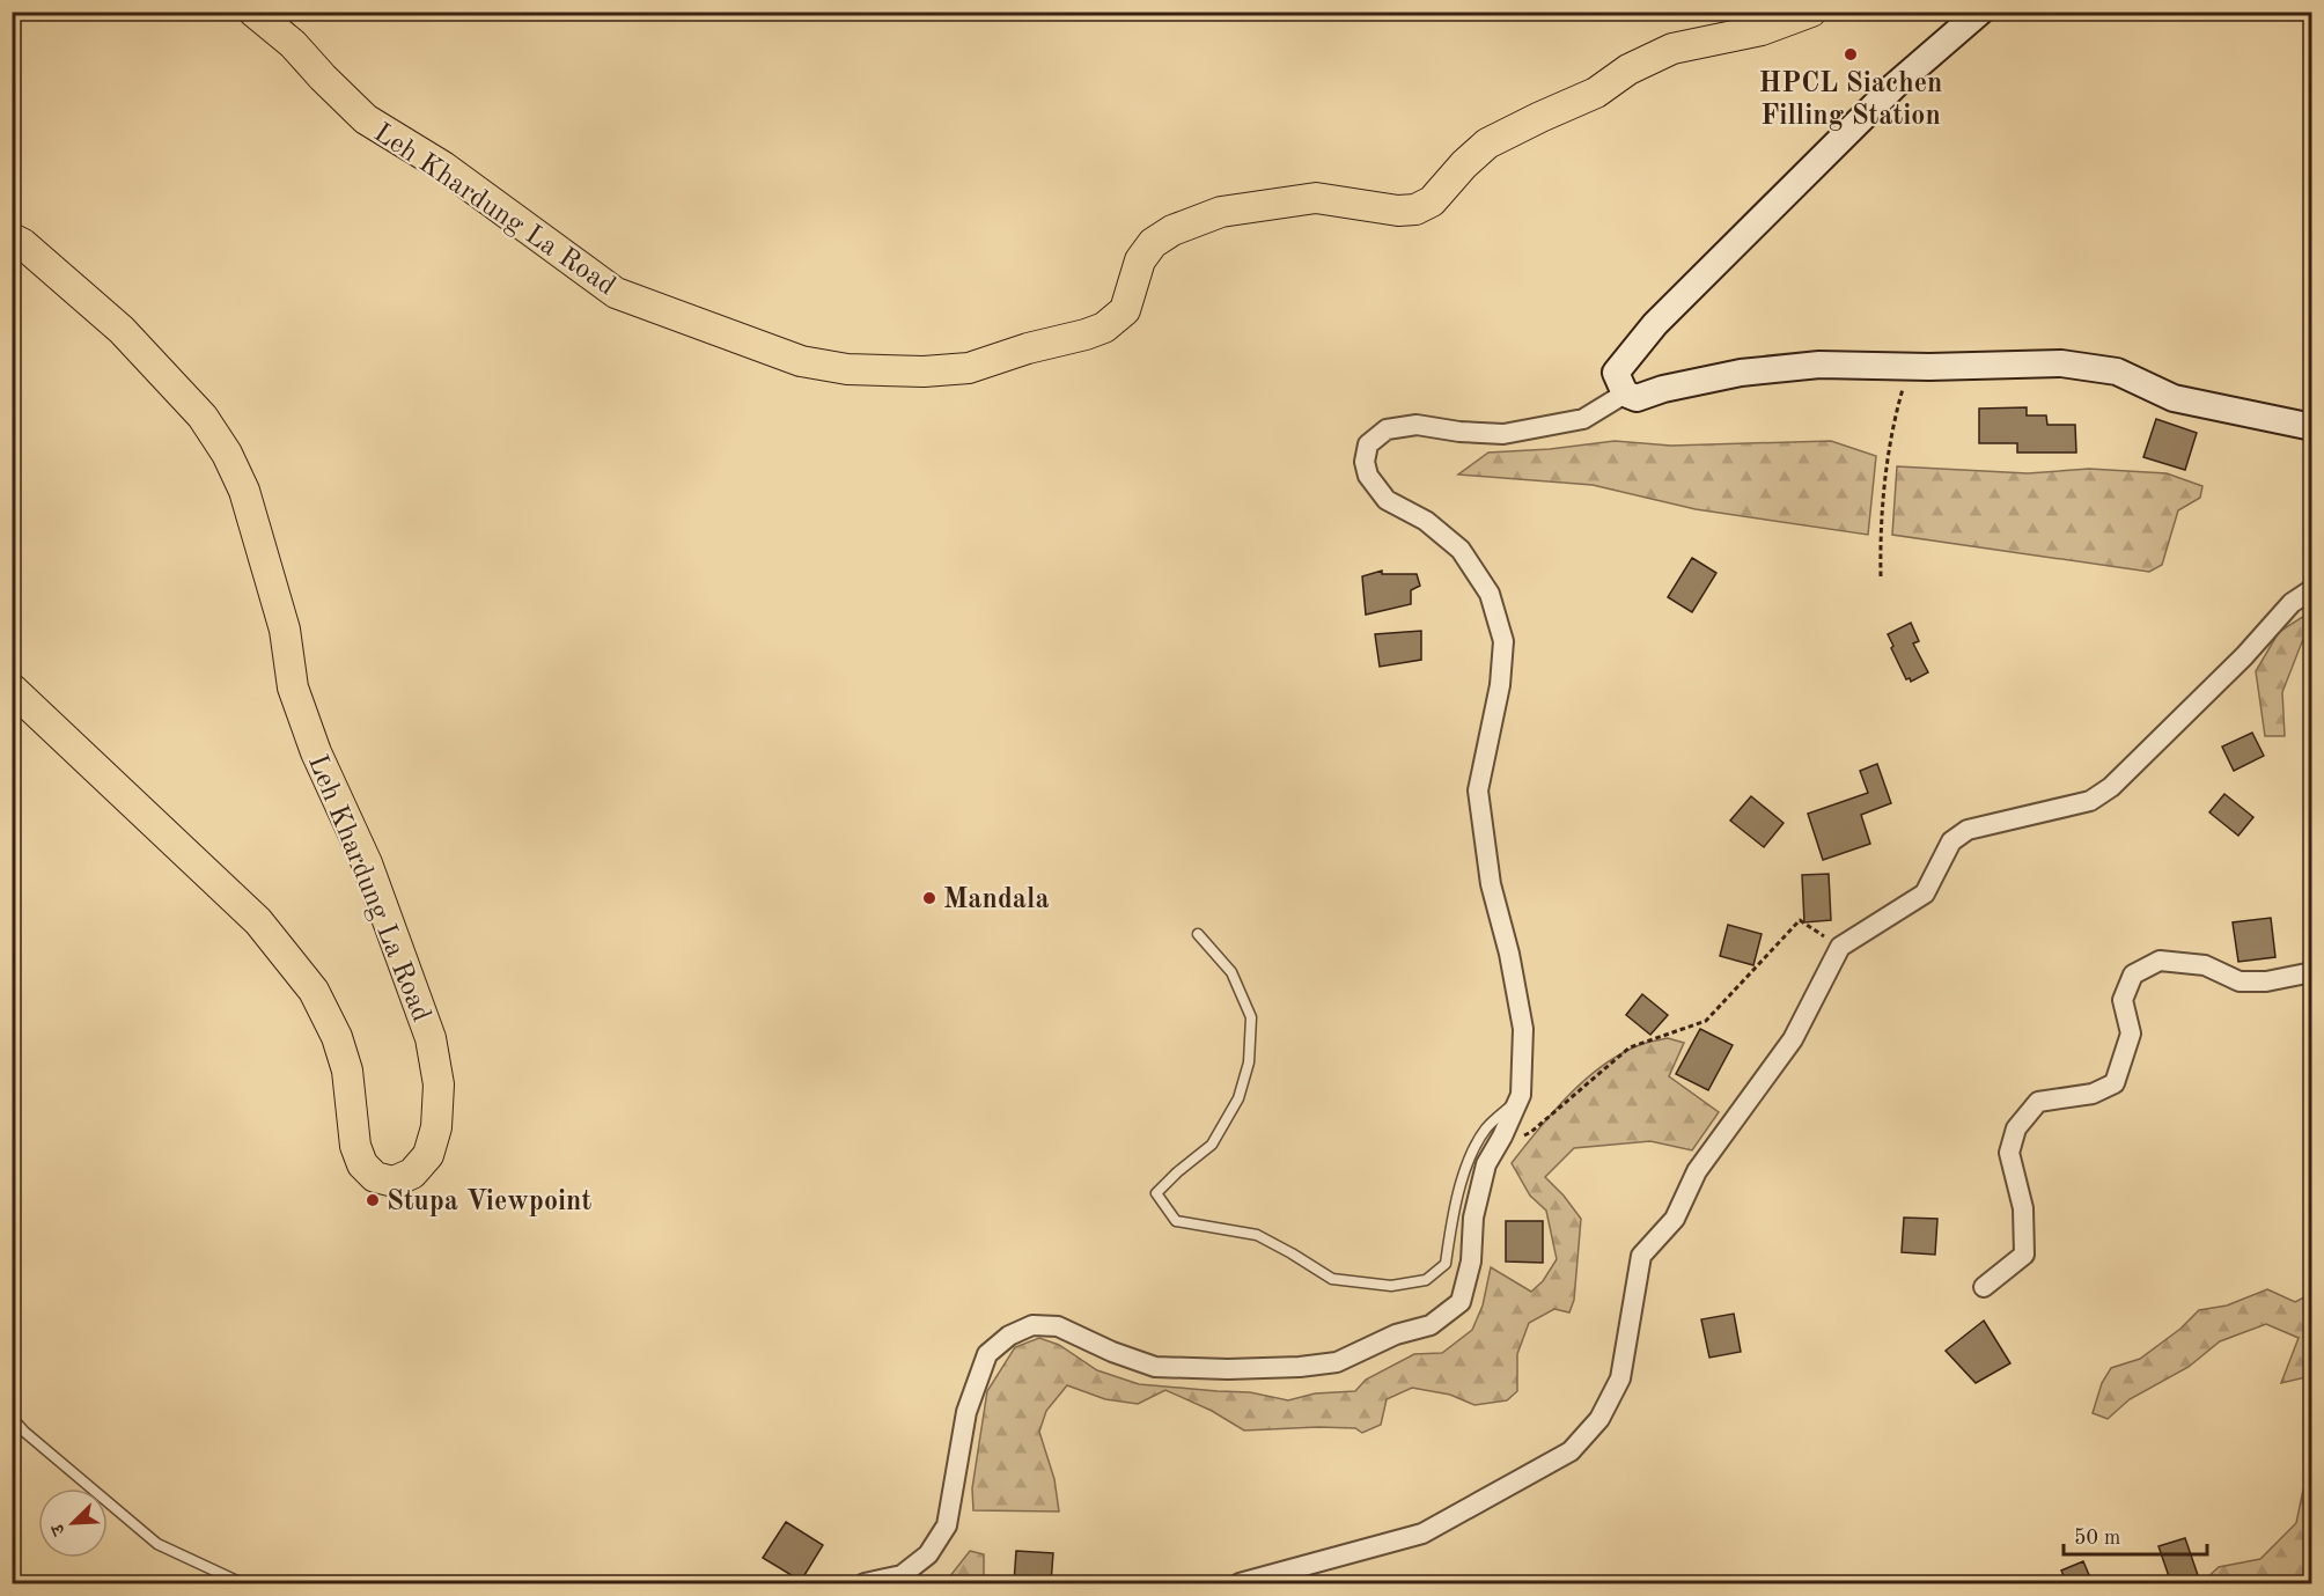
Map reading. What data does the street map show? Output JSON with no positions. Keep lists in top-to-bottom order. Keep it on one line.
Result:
{"streets":{"main road":["Leh Khardung La Road"]},"places":["HPCL Siachen Filling Station","Mandala","Stupa Viewpoint"],"scale_bar":"50 m","north":"bottom left"}
